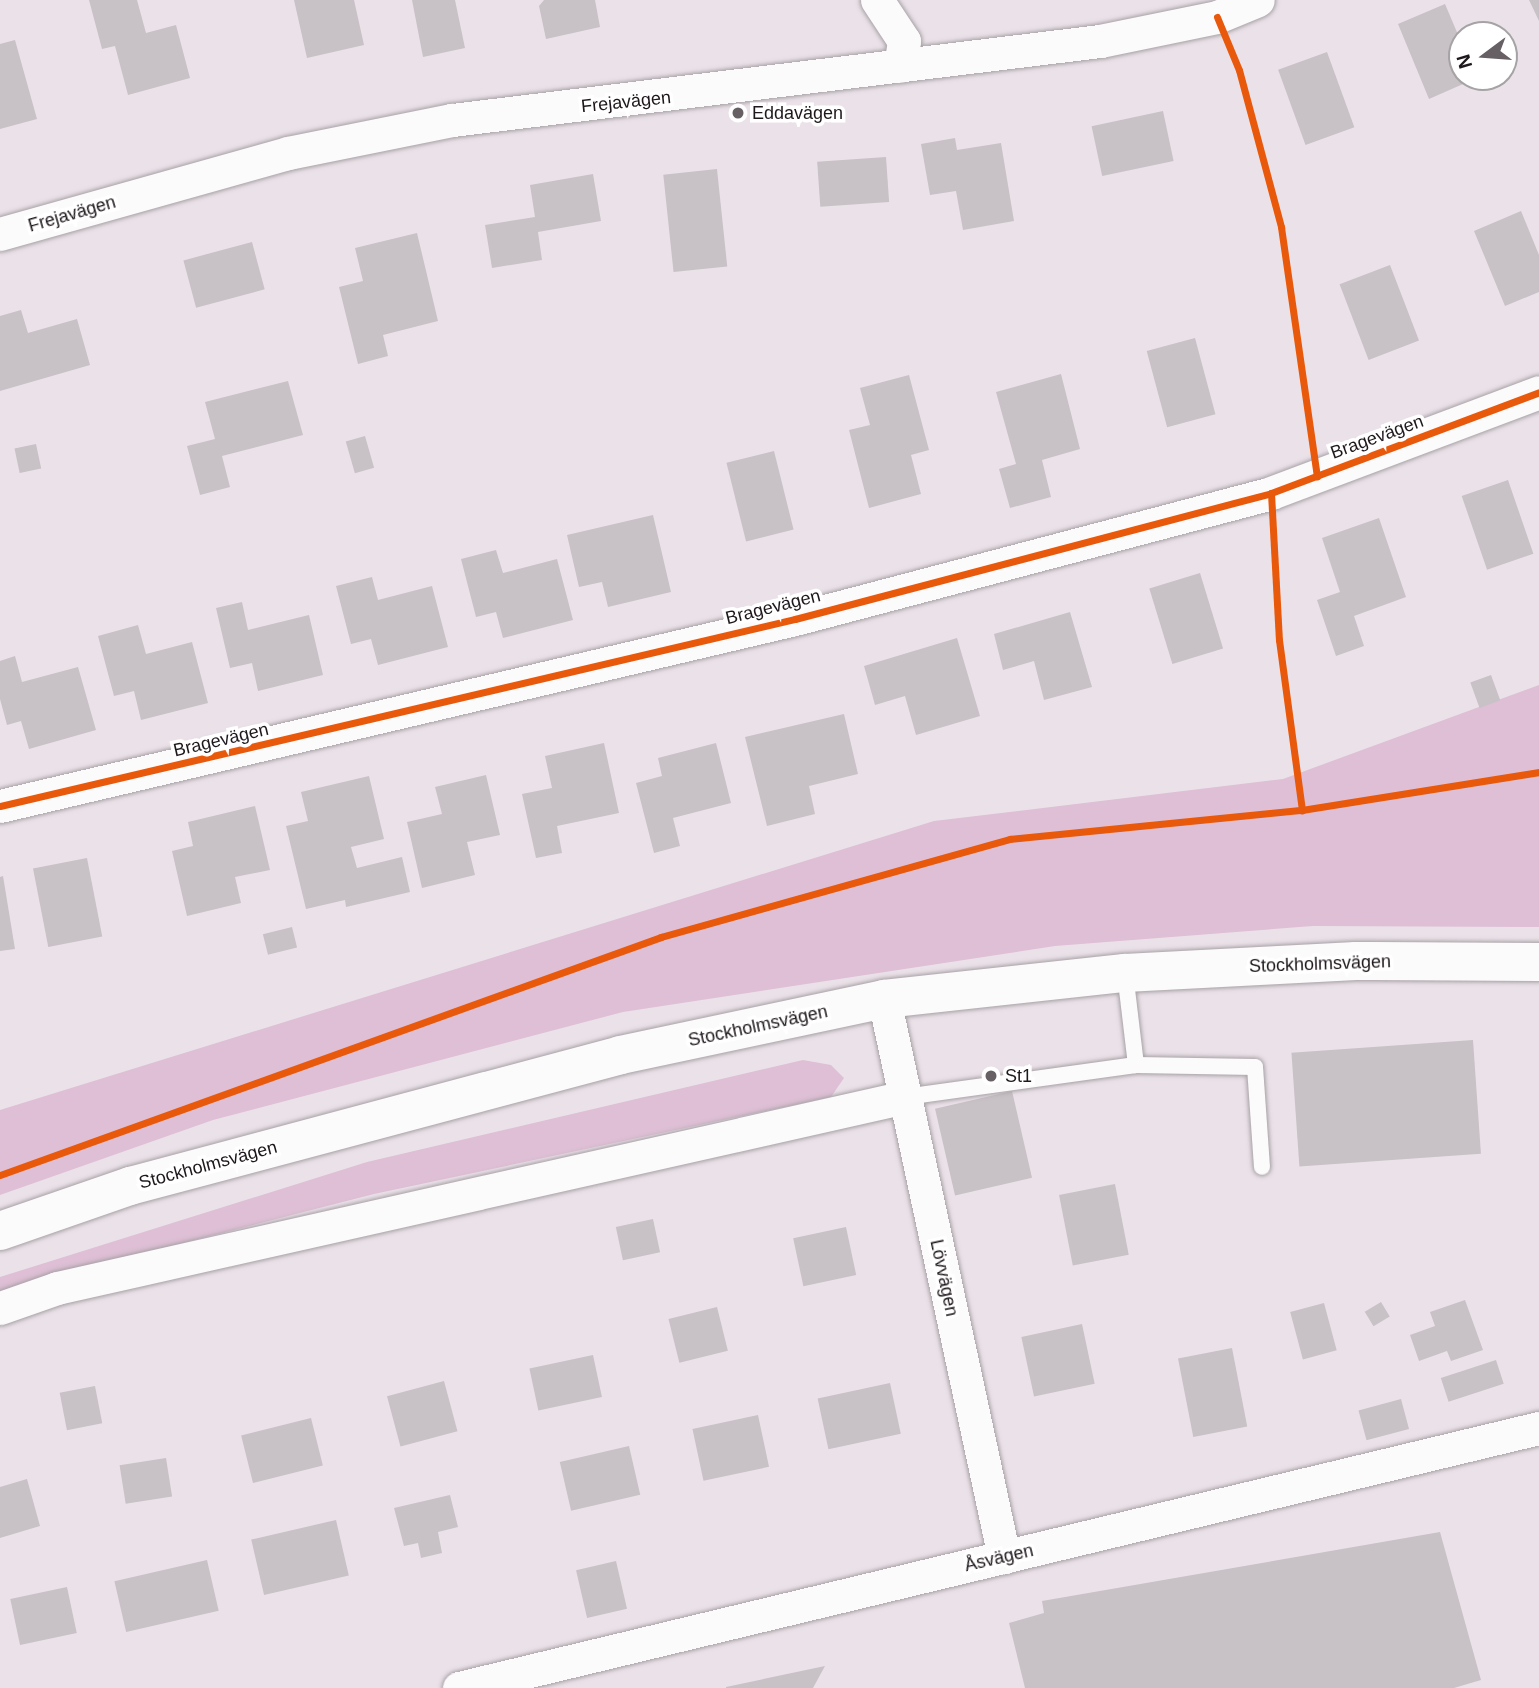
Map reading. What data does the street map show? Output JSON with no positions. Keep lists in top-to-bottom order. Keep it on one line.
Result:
{"streets":{"main road":["Stockholmsvägen"],"street":["Frejavägen","Bragevägen","Lövvägen","Åsvägen"]},"crossings":[["Stockholmsvägen","Lövvägen"],["Lövvägen","Åsvägen"]],"places":["Eddavägen","St1"],"north":"left"}
